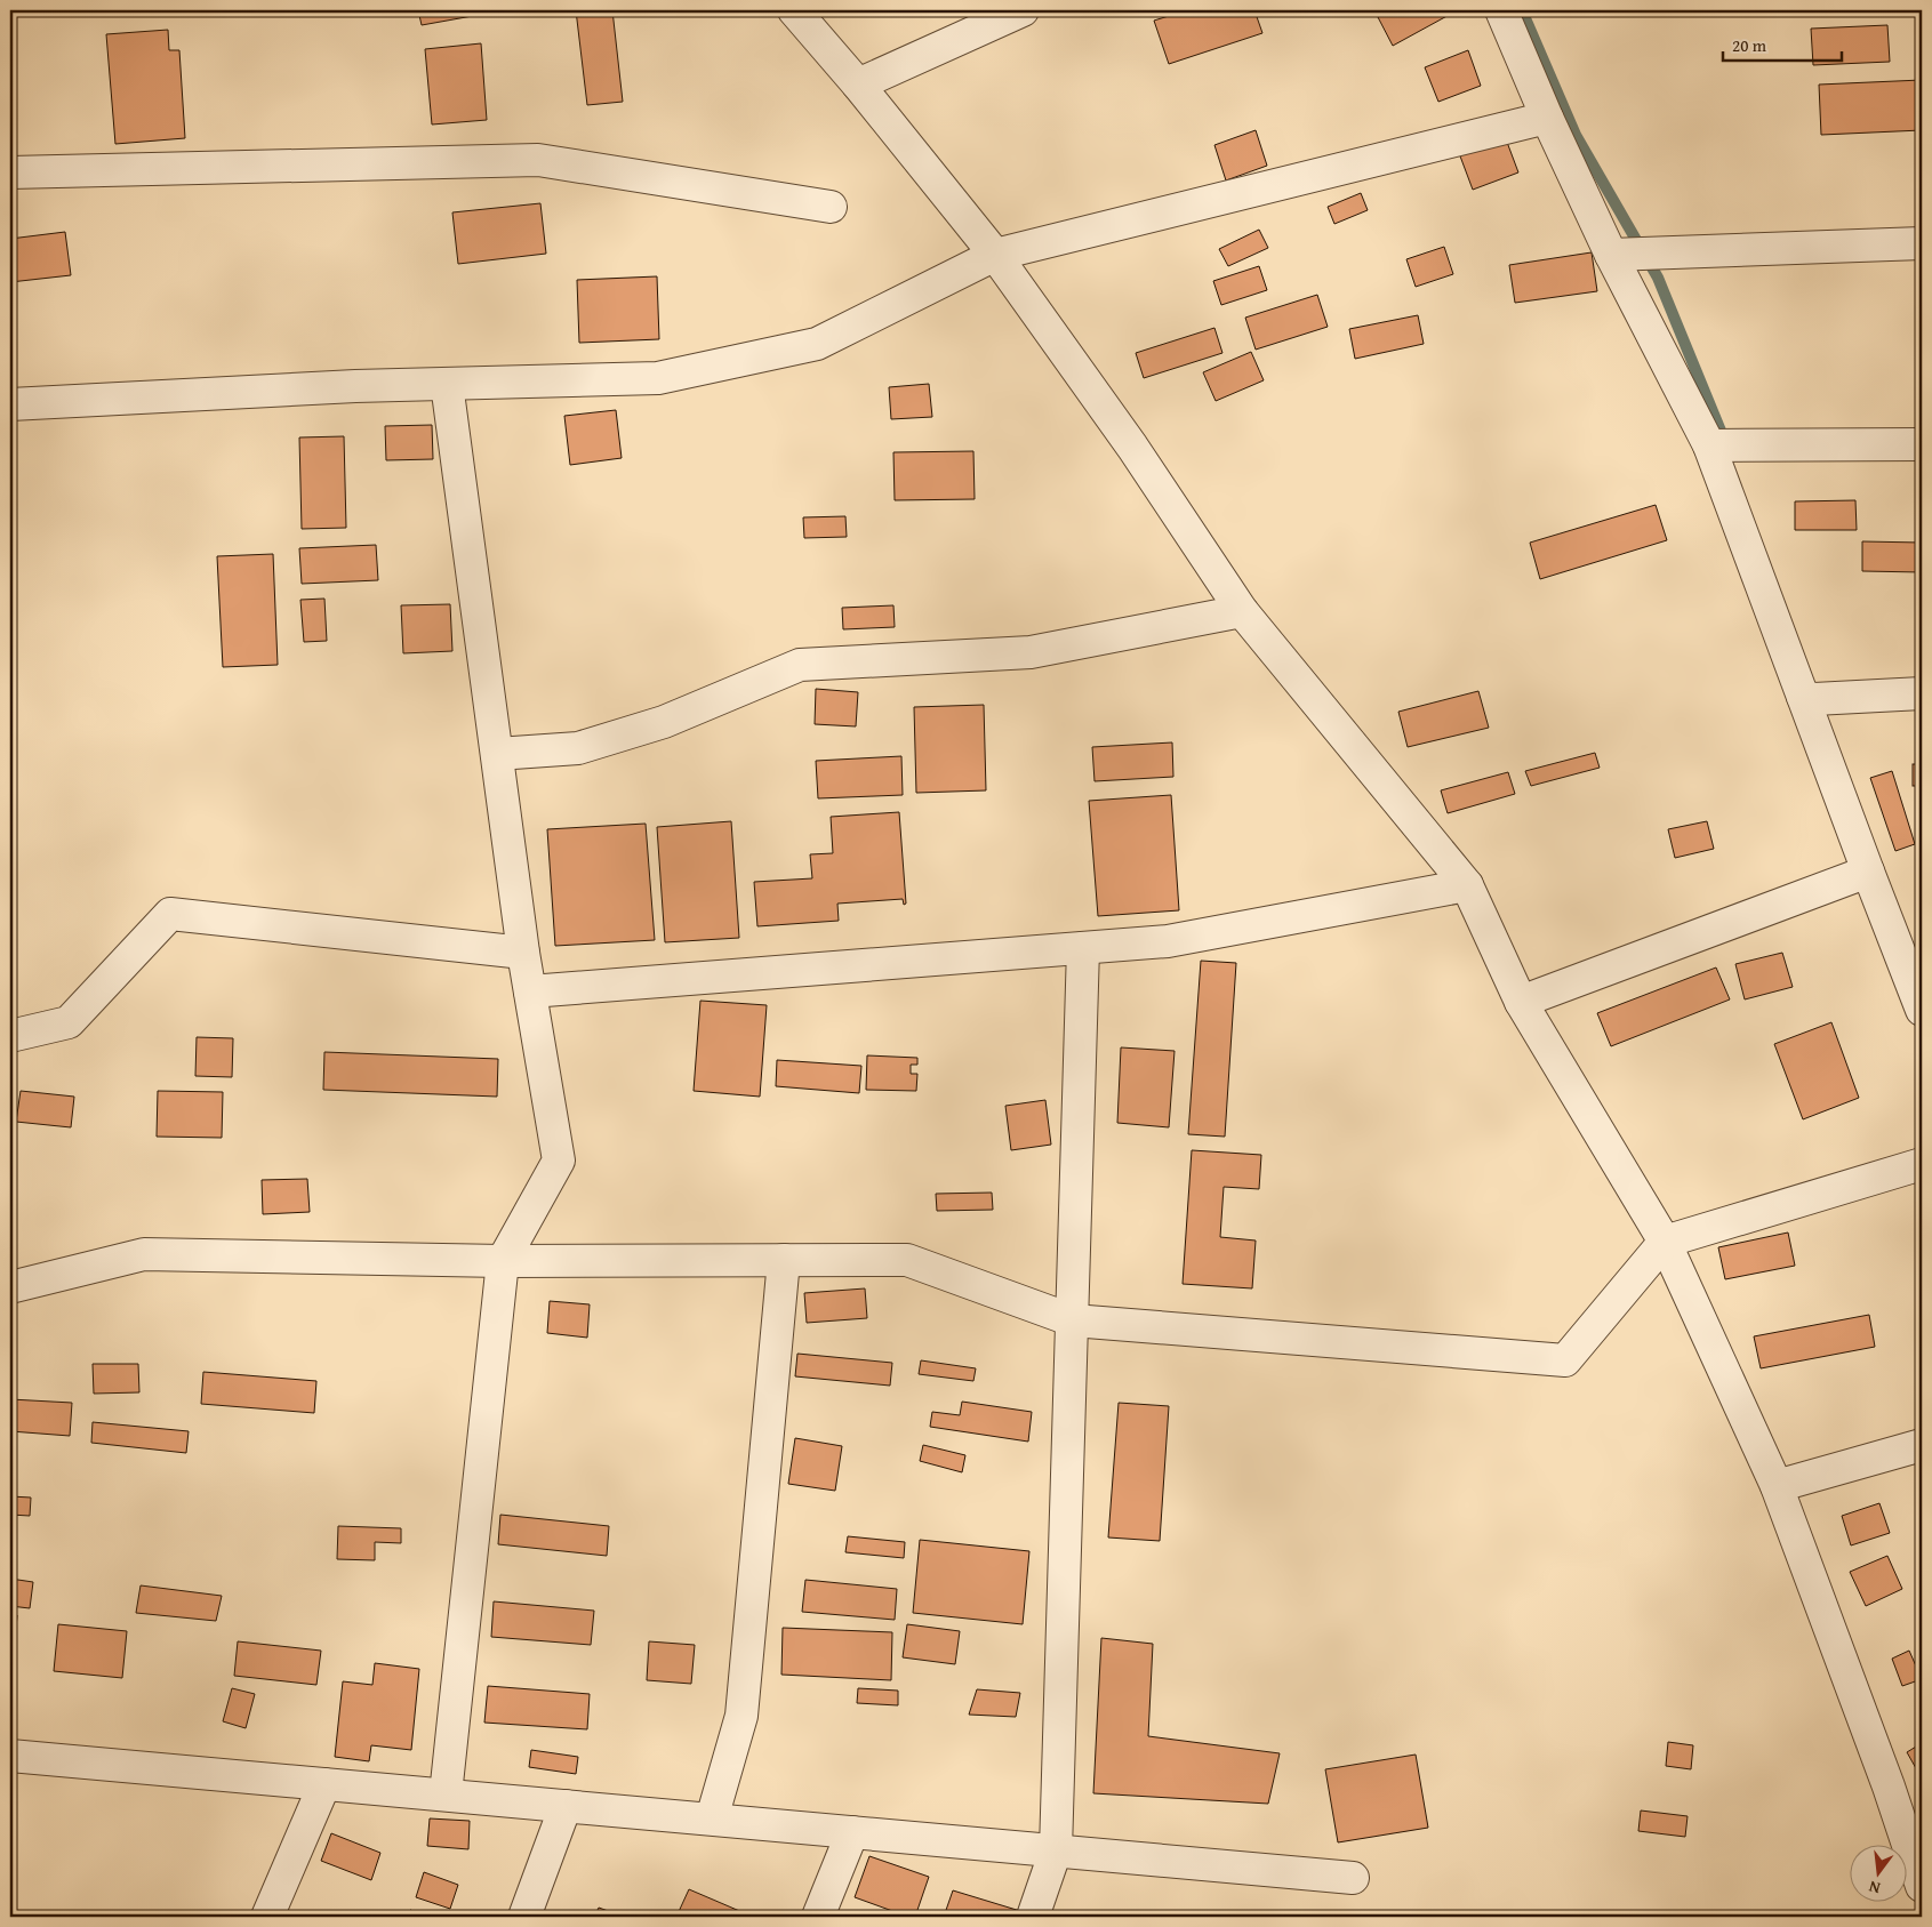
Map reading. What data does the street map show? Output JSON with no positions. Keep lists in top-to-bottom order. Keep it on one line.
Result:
{"scale_bar":"20 m","north":"bottom"}
